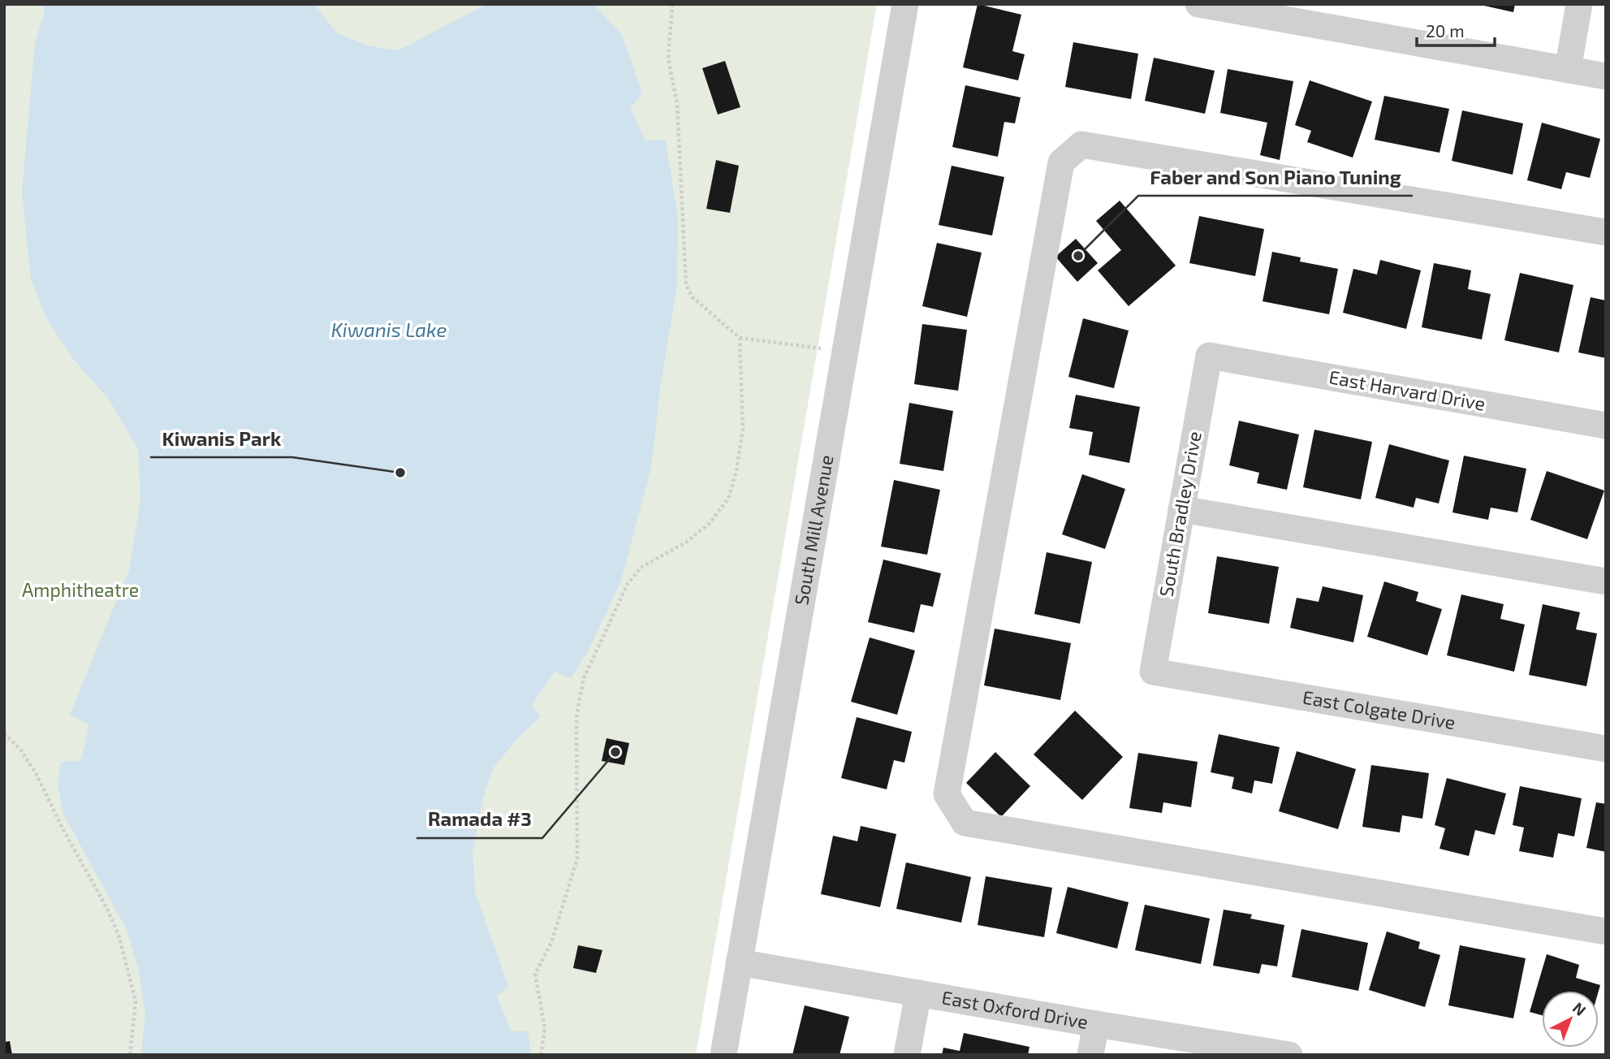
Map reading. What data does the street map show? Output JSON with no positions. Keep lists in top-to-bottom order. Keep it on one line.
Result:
{"streets":{"street":["East Harvard Drive","South Bradley Drive","South Mill Avenue","East Colgate Drive","East Oxford Drive"]},"crossings":[["East Harvard Drive","South Bradley Drive"],["South Bradley Drive","East Colgate Drive"],["South Mill Avenue","East Oxford Drive"]],"water":["Kiwanis Lake"],"parks":["Amphitheatre"],"places":["Faber and Son Piano Tuning","Kiwanis Park","Ramada #3"],"scale_bar":"20 m","north":"top right"}
